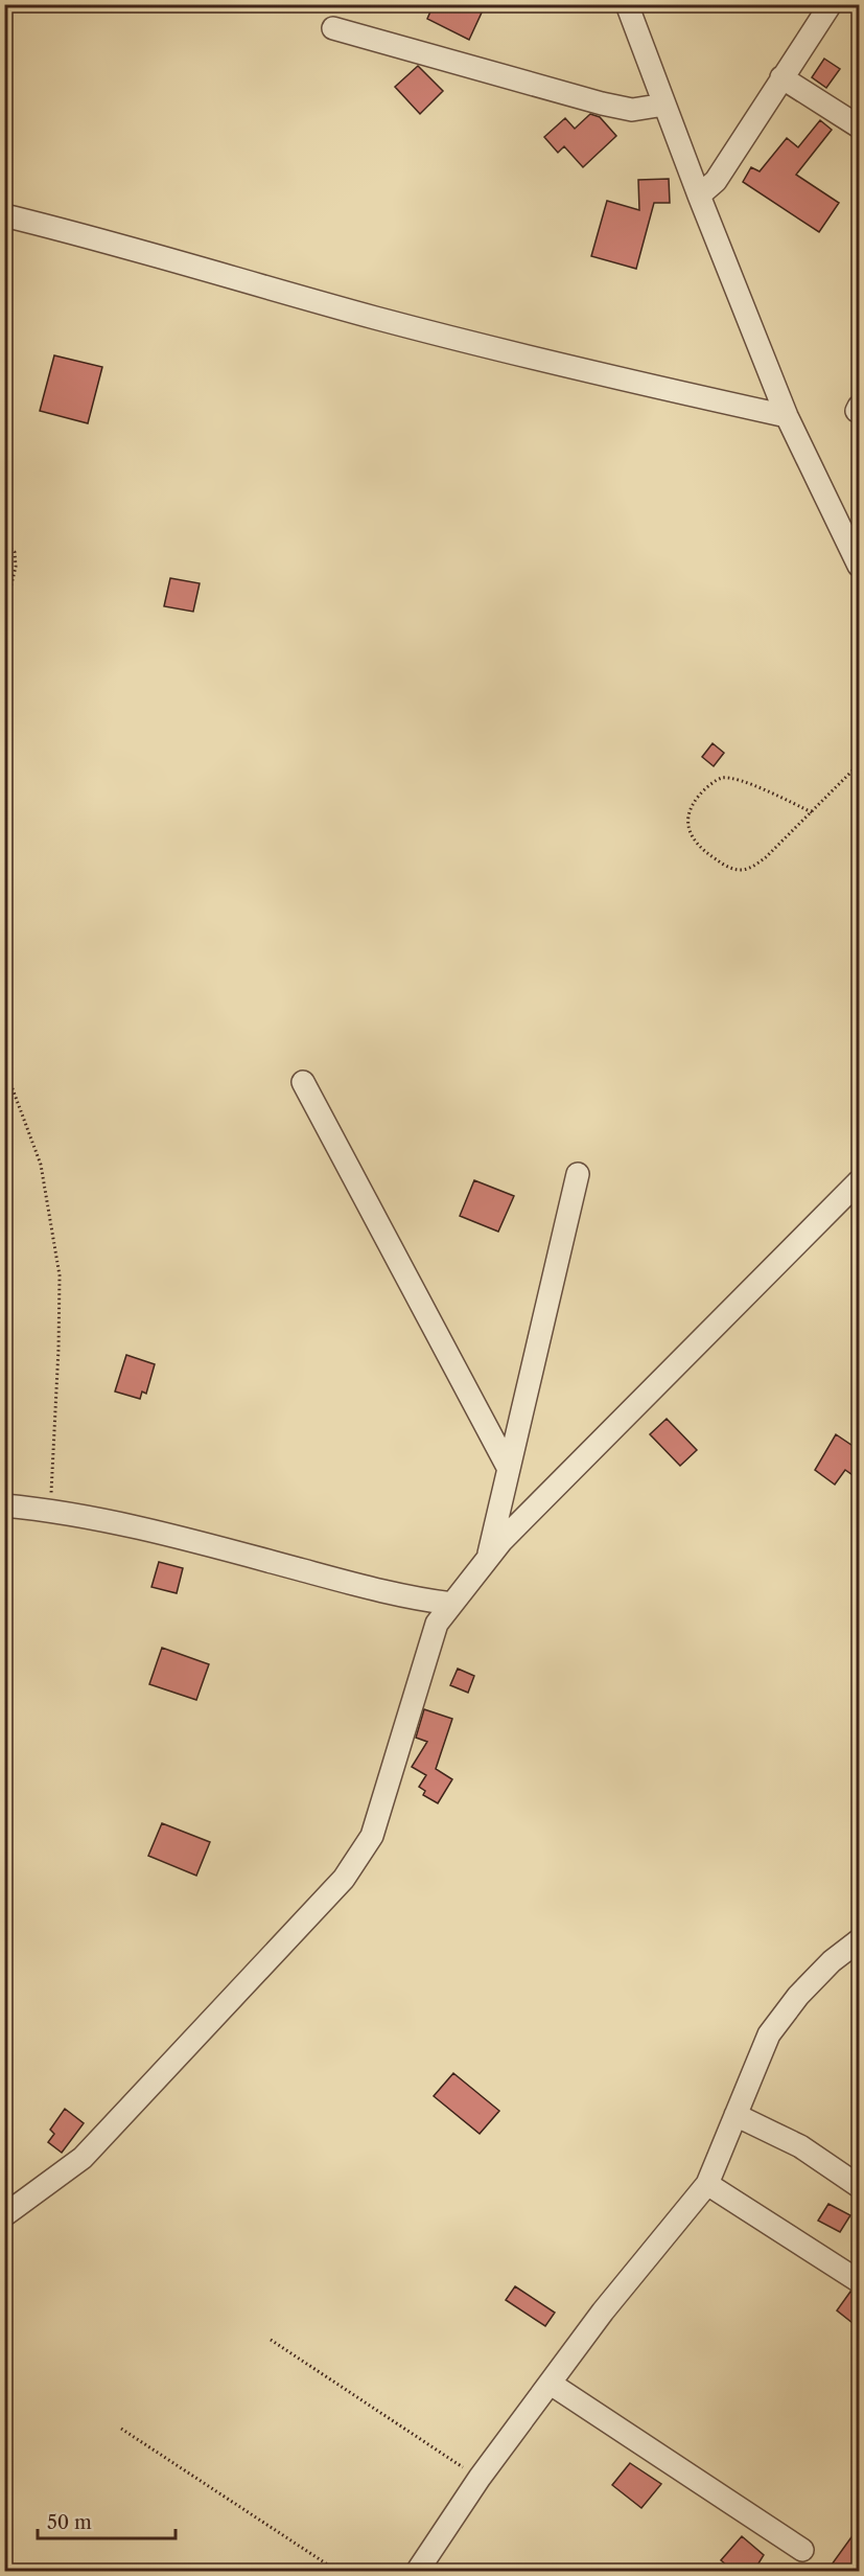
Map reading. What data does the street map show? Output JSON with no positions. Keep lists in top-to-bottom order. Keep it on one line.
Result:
{"scale_bar":"50 m"}
